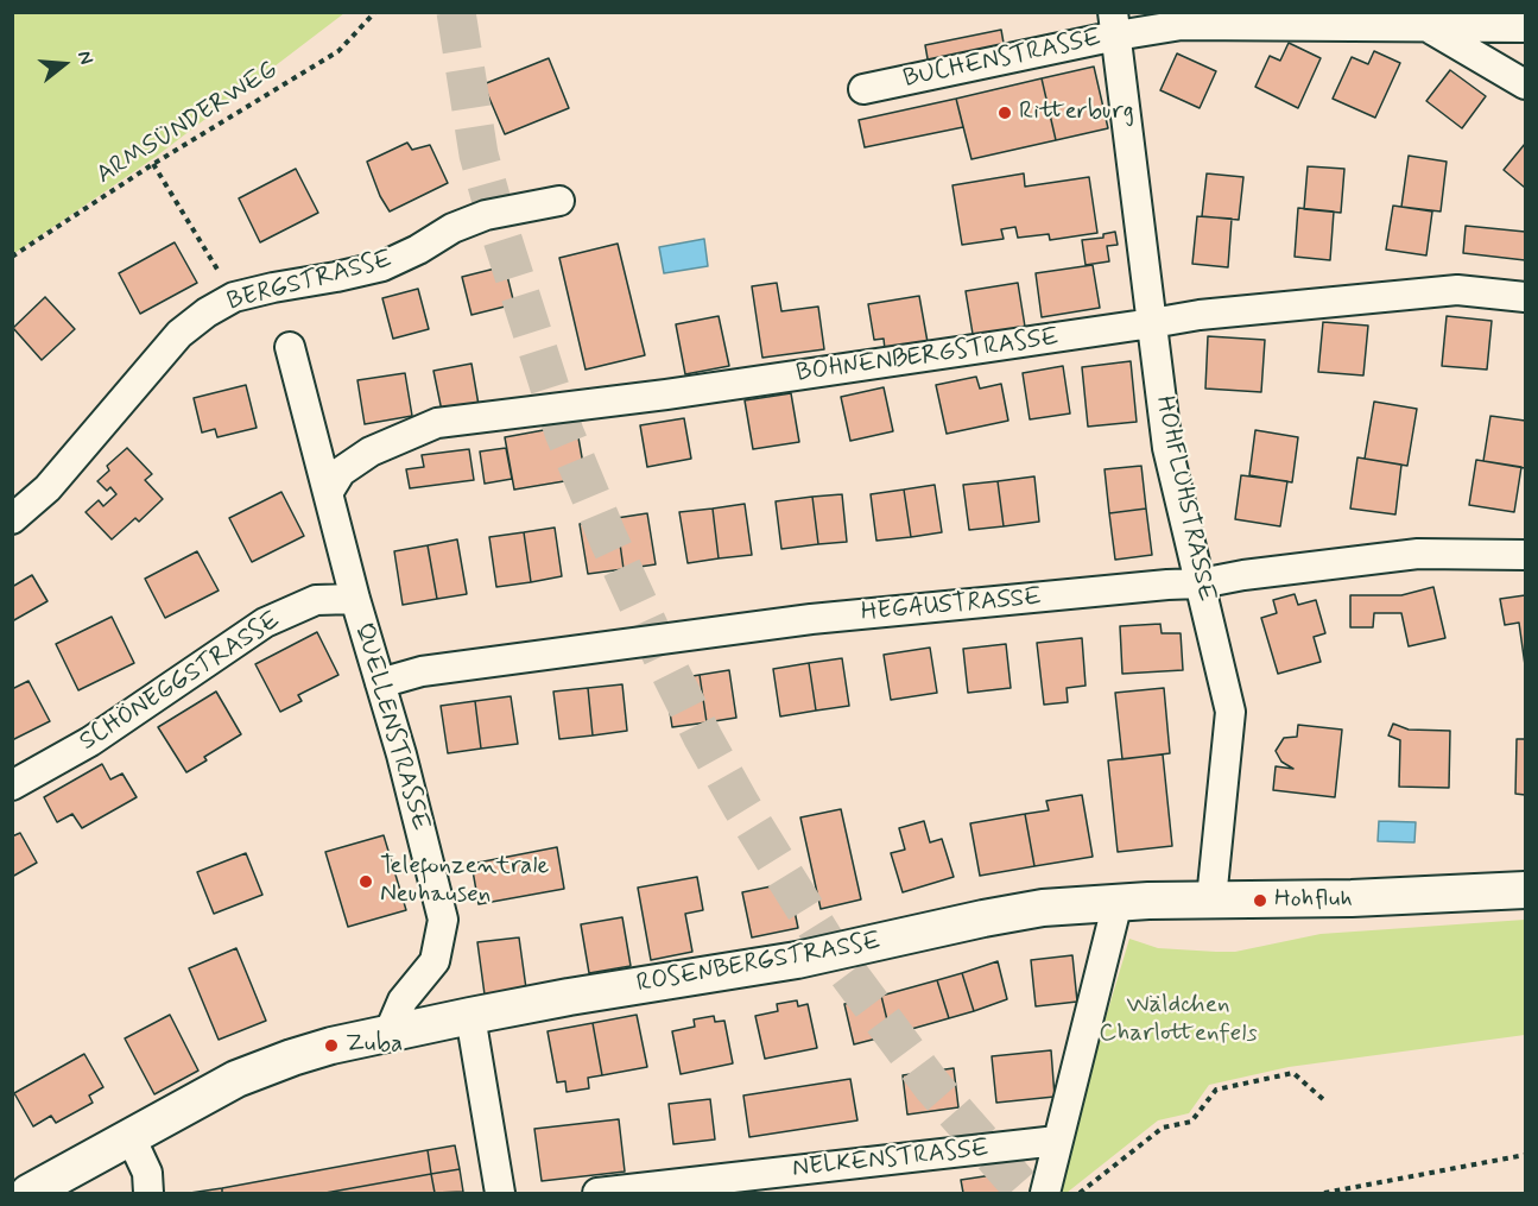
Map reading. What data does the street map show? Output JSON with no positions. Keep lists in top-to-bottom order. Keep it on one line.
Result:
{"streets":{"street":["BUCHENSTRASSE","BERGSTRASSE","BOHNENBERGSTRASSE","HOHFLUHSTRASSE","HEGAUSTRASSE","SCHÖNEGGSTRASSE","QUELLENSTRASSE","ROSENBERGSTRASSE","NELKENSTRASSE"],"path":["ARMSÜNDERWEG"]},"crossings":[["BUCHENSTRASSE","HOHFLUHSTRASSE"],["BOHNENBERGSTRASSE","HOHFLUHSTRASSE"],["BOHNENBERGSTRASSE","QUELLENSTRASSE"],["HOHFLUHSTRASSE","HEGAUSTRASSE"],["HOHFLUHSTRASSE","ROSENBERGSTRASSE"],["HEGAUSTRASSE","QUELLENSTRASSE"],["SCHÖNEGGSTRASSE","QUELLENSTRASSE"],["QUELLENSTRASSE","ROSENBERGSTRASSE"]],"parks":["Wäldchen Charlottenfels"],"places":["Ritterburg","Telefonzentrale Neuhausen","Hohfluh","Zuba"],"north":"right"}
